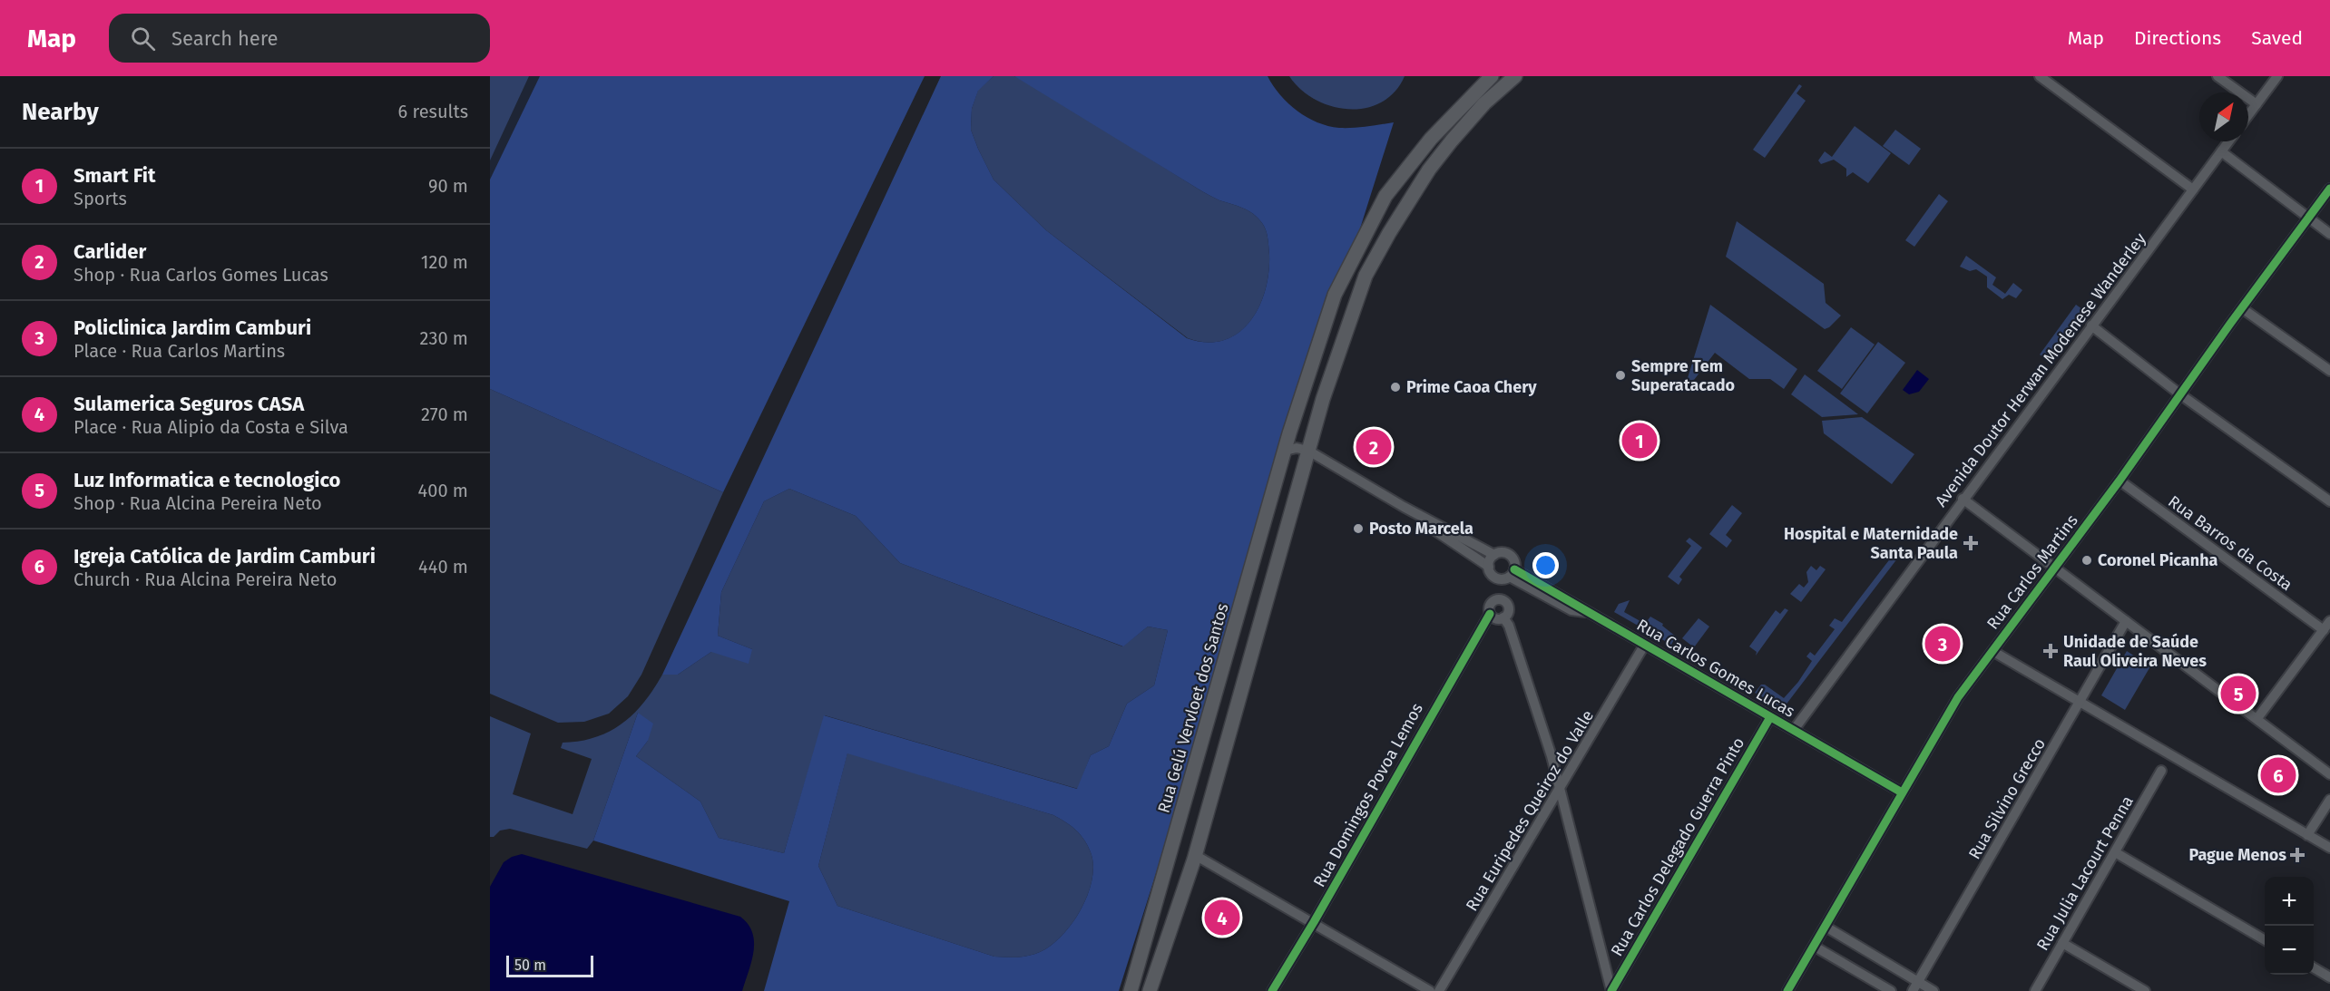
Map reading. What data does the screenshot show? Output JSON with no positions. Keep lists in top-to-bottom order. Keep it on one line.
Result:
{"streets":{"main road":["Rua Gelú Vervloet dos Santos"],"street":["Avenida Doutor Herwan Modenese Wanderley","Rua Barros da Costa","Rua Carlos Martins","Rua Carlos Gomes Lucas","Rua Domingos Povoa Lemos","Rua Silvino Grecco","Rua Euripedes Queiroz do Valle","Rua Carlos Delegado Guerra Pinto","Rua Julia Lacourt Penna"]},"crossings":[["Avenida Doutor Herwan Modenese Wanderley","Rua Carlos Gomes Lucas"],["Rua Barros da Costa","Rua Carlos Martins"],["Rua Carlos Martins","Rua Carlos Gomes Lucas"],["Rua Carlos Gomes Lucas","Rua Euripedes Queiroz do Valle"],["Rua Carlos Gomes Lucas","Rua Carlos Delegado Guerra Pinto"]],"places":{"other":["Sempre Tem Superatacado","Prime Caoa Chery","Posto Marcela","Coronel Picanha"],"health":["Hospital e Maternidade Santa Paula","Unidade de Saúde Raul Oliveira Neves","Pague Menos"]},"scale_bar":"50 m","north":"top right","page":{"header":"Map","search":"Search here","nav":["Map","Directions","Saved"],"heading":["Nearby","6 results"],"list":[{"mark":"1","name":"Smart Fit","note":"Sports","value":"90 m"},{"mark":"2","name":"Carlider","note":"Shop · Rua Carlos Gomes Lucas","value":"120 m"},{"mark":"3","name":"Policlinica Jardim Camburi","note":"Place · Rua Carlos Martins","value":"230 m"},{"mark":"4","name":"Sulamerica Seguros CASA","note":"Place · Rua Alipio da Costa e Silva","value":"270 m"},{"mark":"5","name":"Luz Informatica e tecnologico","note":"Shop · Rua Alcina Pereira Neto","value":"400 m"},{"mark":"6","name":"Igreja Católica de Jardim Camburi","note":"Church · Rua Alcina Pereira Neto","value":"440 m"}],"pins":["1","2","3","5","6","4"],"map_buttons":["+","−"],"scale":"50 m"}}
